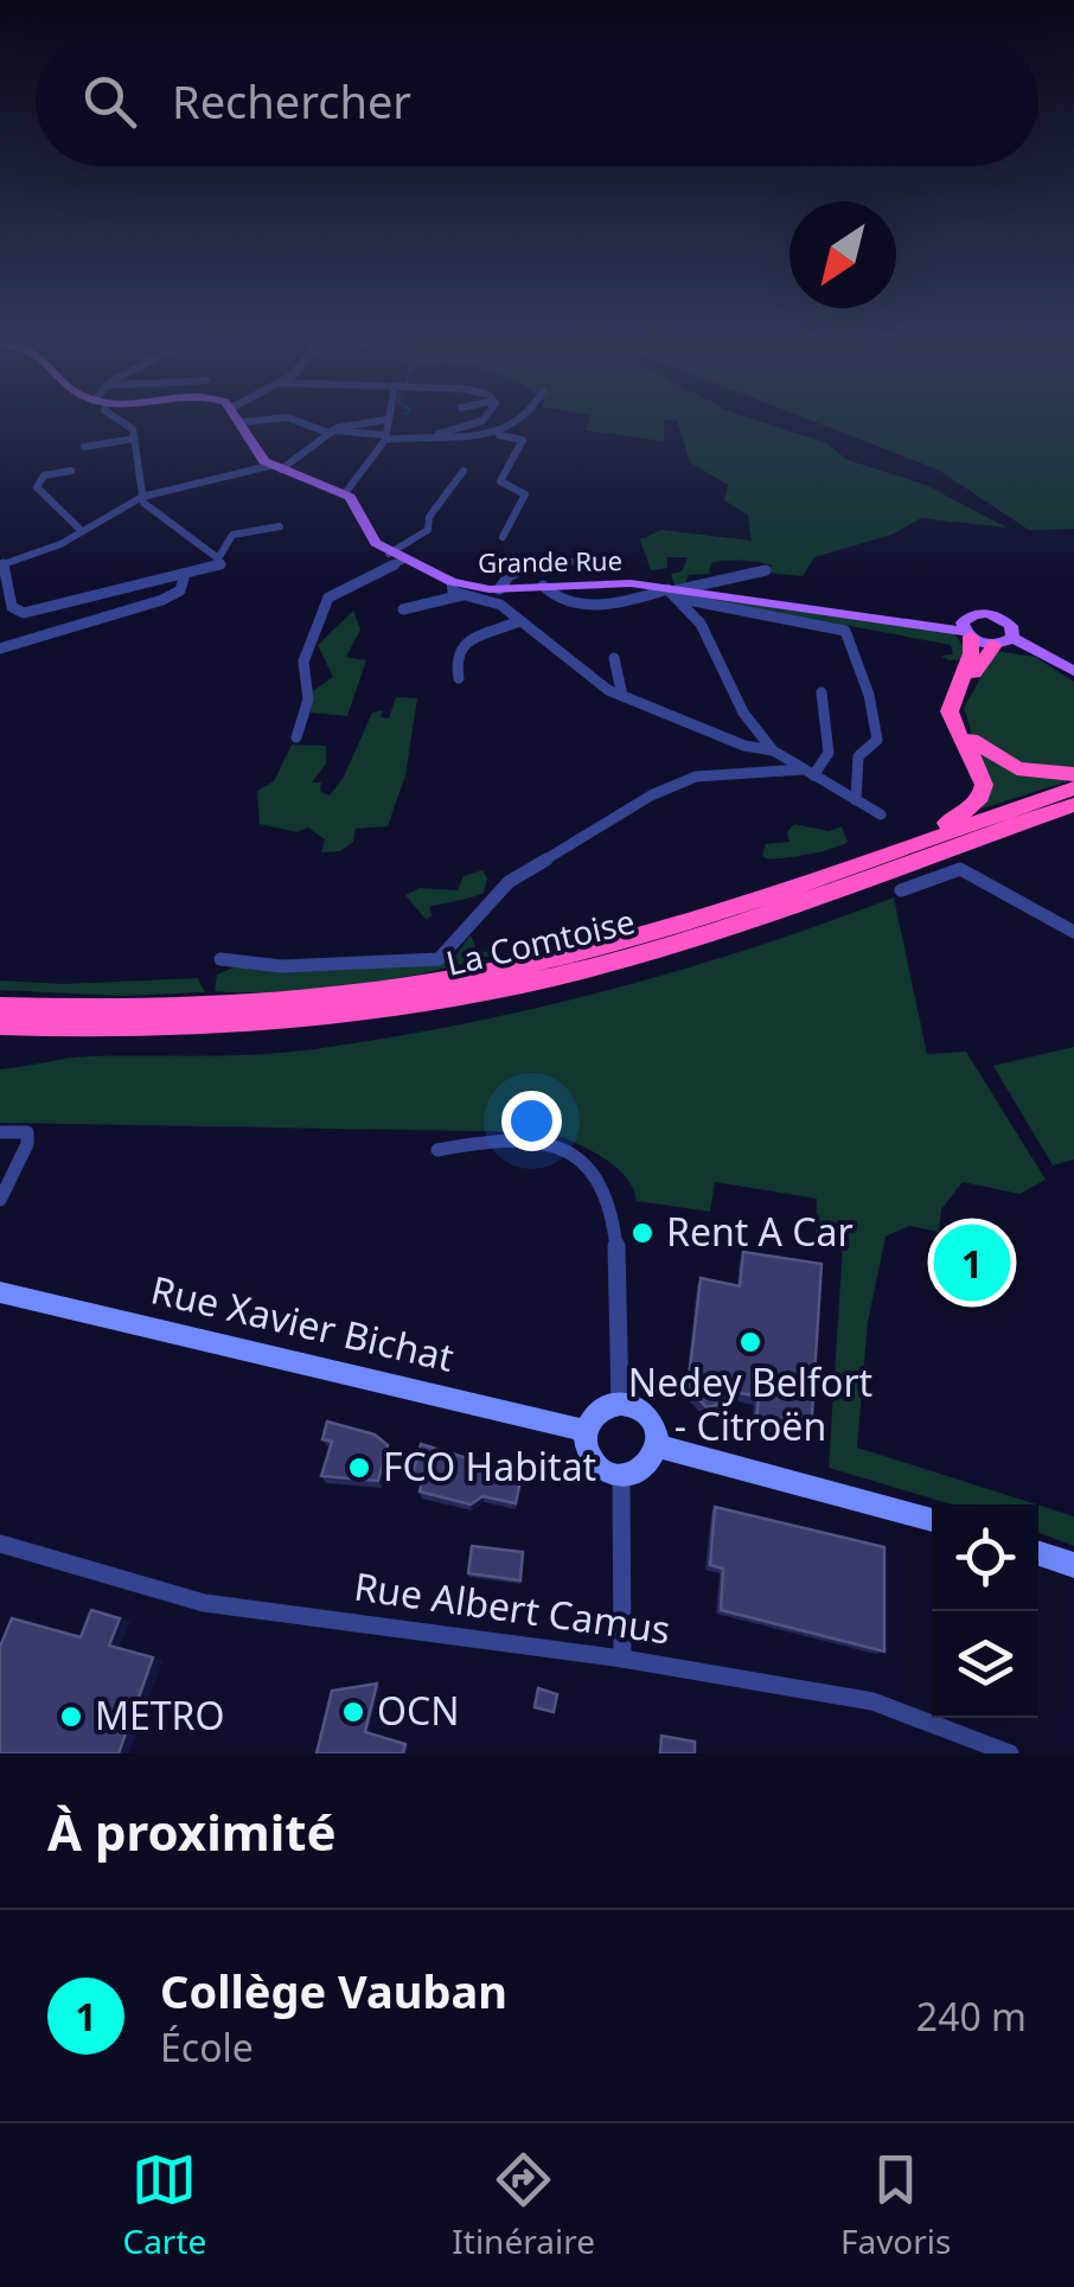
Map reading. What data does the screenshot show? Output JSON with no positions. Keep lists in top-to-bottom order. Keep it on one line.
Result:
{"streets":{"highway":["La Comtoise"],"main road":["Grande Rue","Rue Xavier Bichat"],"street":["Rue Albert Camus"]},"places":["Rent A Car","Nedey Belfort - Citroën","FCO Habitat","OCN","METRO"],"north":"bottom left","page":{"search":"Rechercher","pins":"1","heading":"À proximité","list":[{"mark":"1","name":"Collège Vauban","note":"École","value":"240 m"}],"nav":["Carte","Itinéraire","Favoris"]}}
